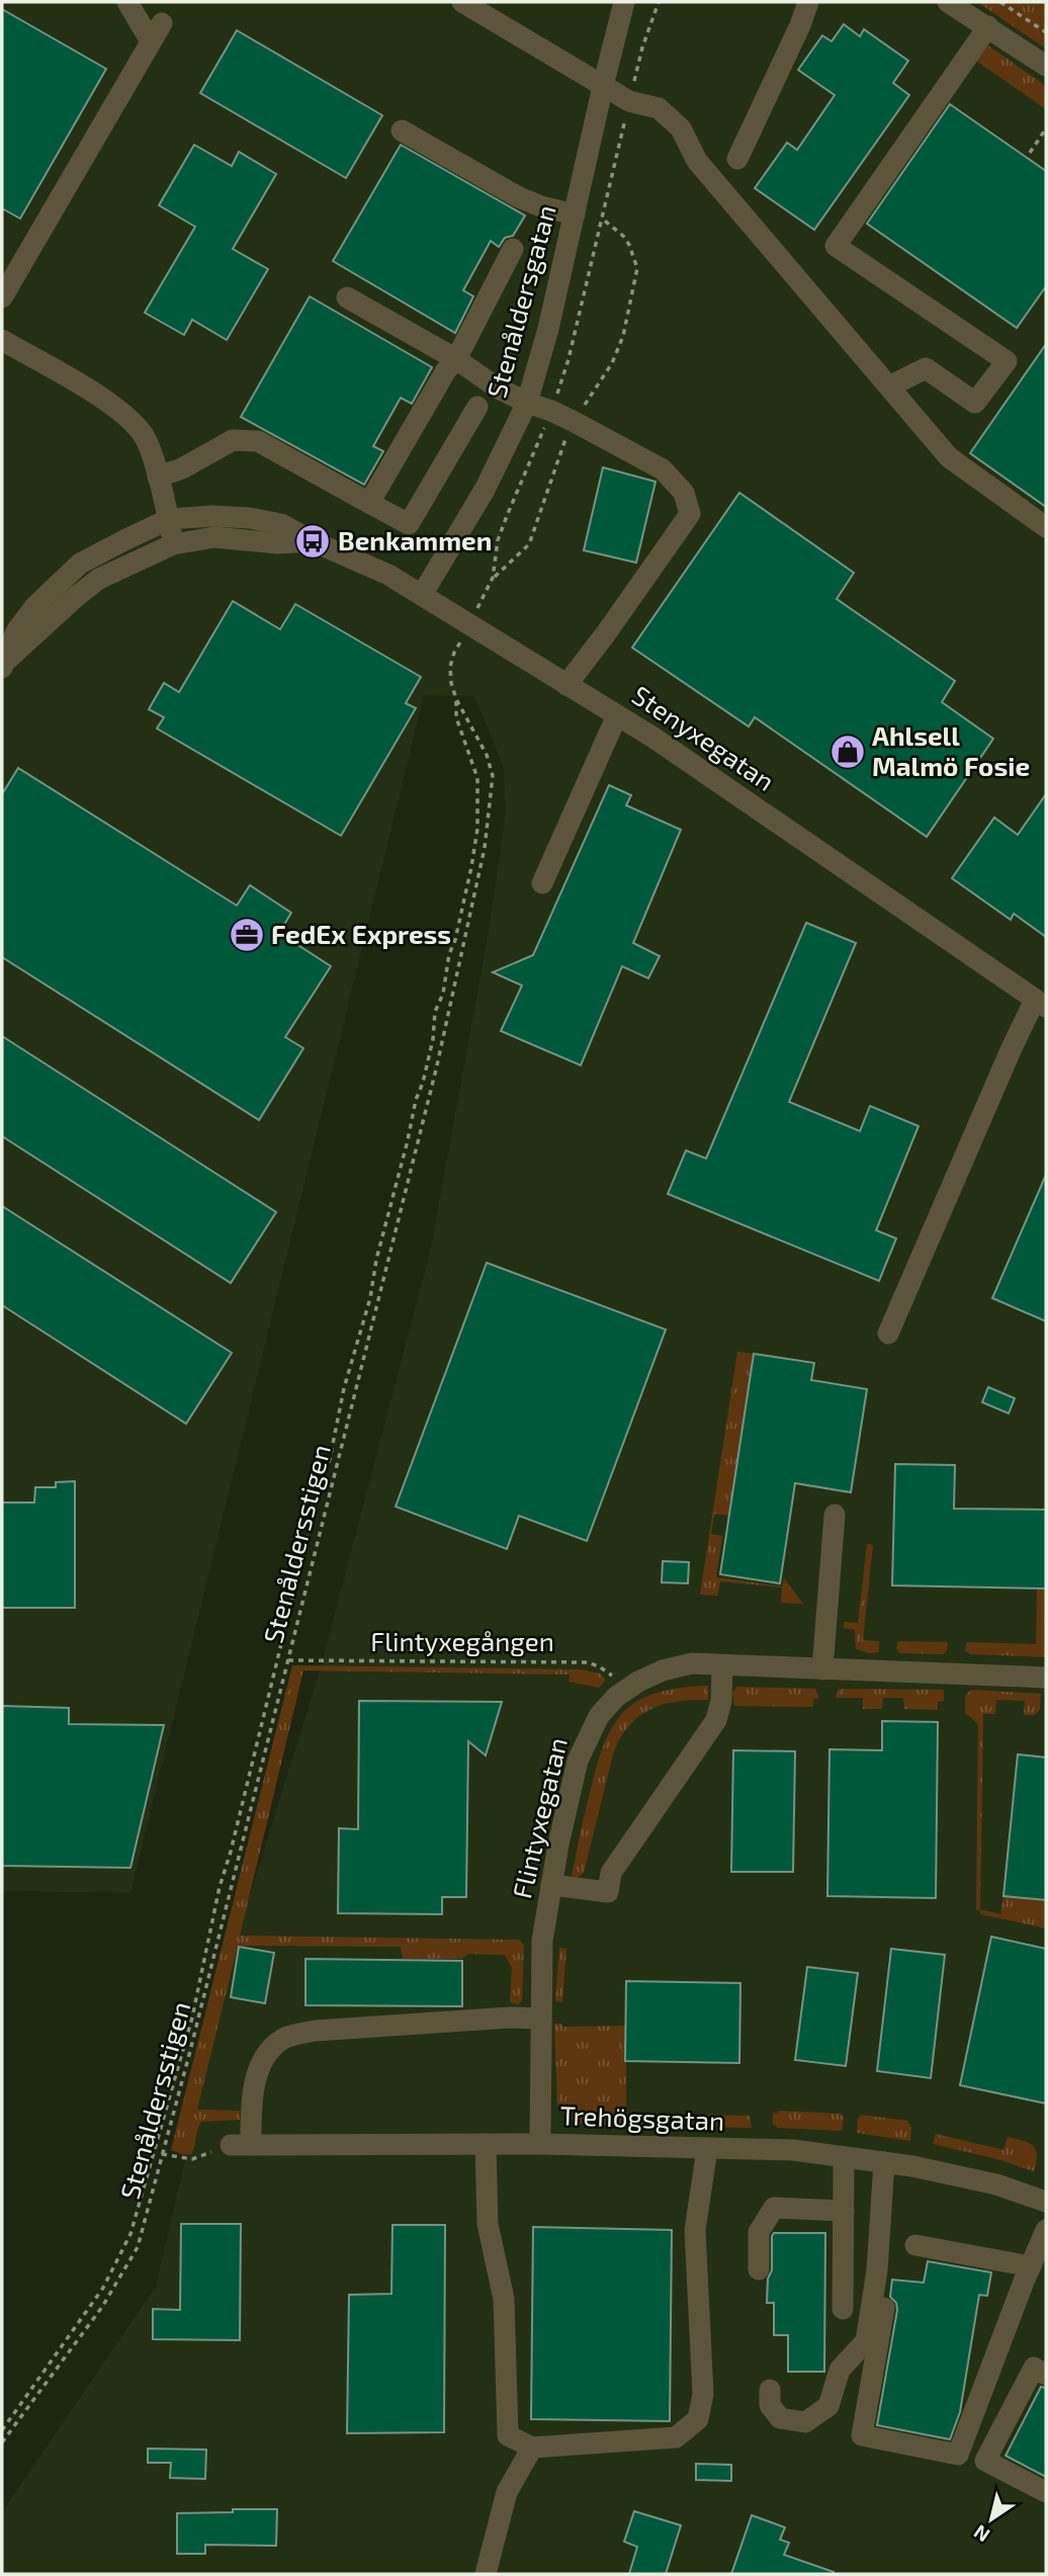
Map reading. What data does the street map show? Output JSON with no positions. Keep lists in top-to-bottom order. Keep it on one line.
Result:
{"streets":{"street":["Stenåldersgatan","Stenyxegatan","Flintyxegatan","Trehögsgatan"],"path":["Stenåldersstigen","Flintyxegången"]},"crossings":[["Stenåldersgatan","Stenyxegatan"],["Stenyxegatan","Stenåldersstigen"],["Stenåldersstigen","Flintyxegången"],["Flintyxegången","Flintyxegatan"],["Flintyxegatan","Trehögsgatan"]],"places":{"bus stop":["Benkammen"],"shop":["Ahlsell Malmö Fosie"],"office":["FedEx Express"]},"north":"bottom left"}
